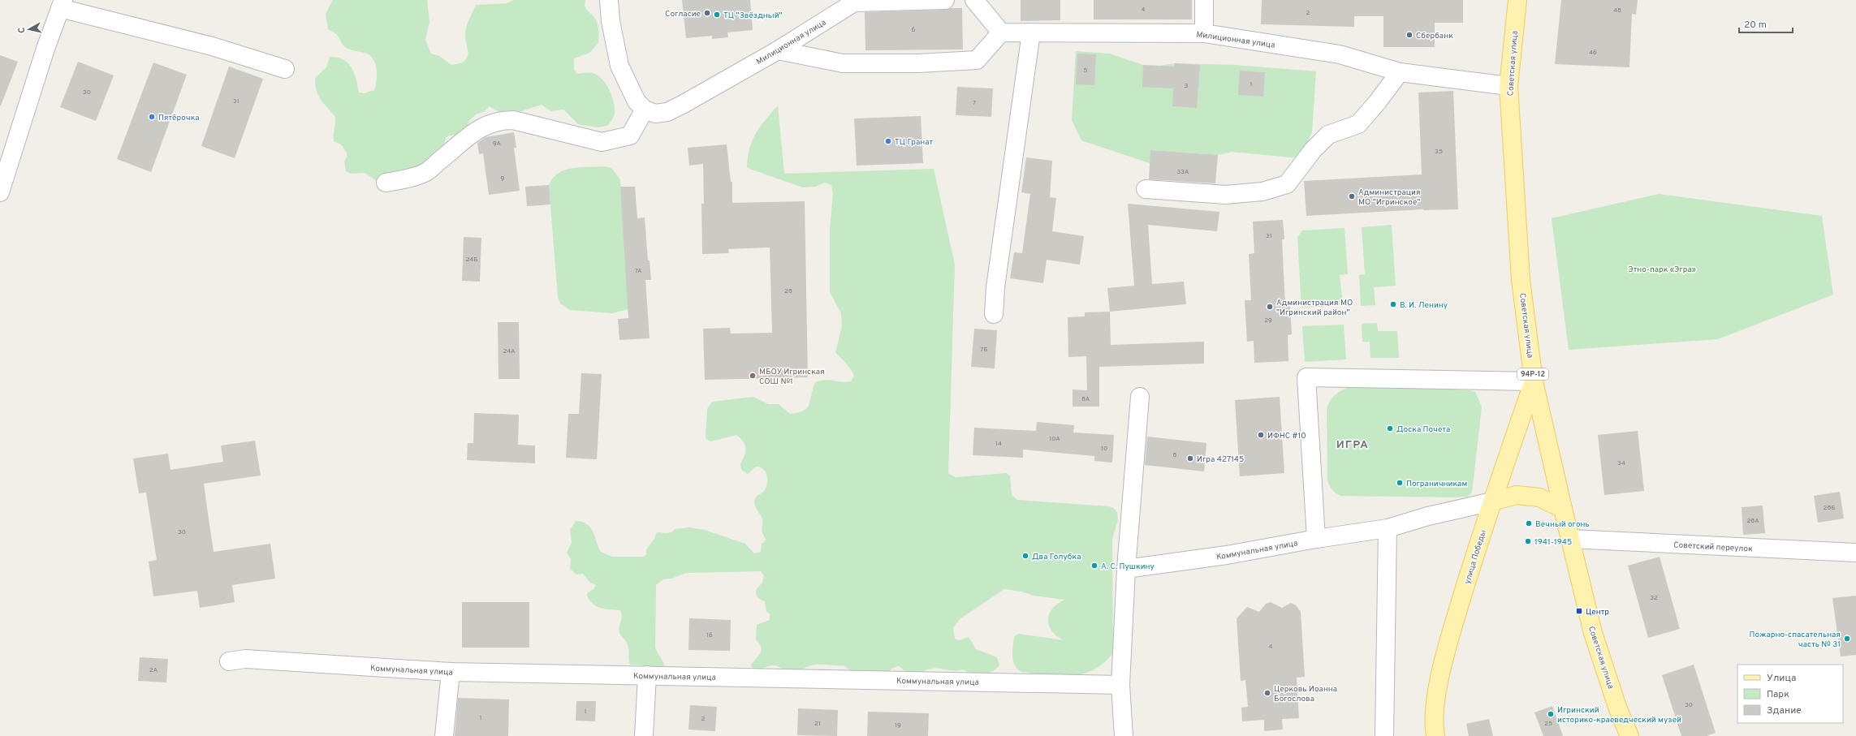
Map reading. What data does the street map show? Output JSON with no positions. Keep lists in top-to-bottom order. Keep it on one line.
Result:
{"streets":{"main road":["Советская улица","94Р-12","улица Победы"],"street":["Милиционная улица","Советский переулок","Коммунальная улица"]},"crossings":[["Милиционная улица","Советская улица"],["Советская улица","Советский переулок"],["Советская улица","улица Победы"],["Коммунальная улица","улица Победы"]],"districts":["ИГРА"],"parks":["Этно-парк «Эгра»"],"places":{"other":["Согласие","ТЦ \"Звёздный\"","Сбербанк","Пятёрочка","ТЦ Гранат","Администрация МО \"Игринское\"","В. И. Ленину","Администрация МО \"Игринский район\"","МБОУ Игринская СОШ №1","Доска Почета","ИФНС #10","Игра 427145","Пограничникам","Вечный огонь","1941-1945","Два Голубка","А. С. Пушкину","Пожарно-спасательная часть № 31","Церковь Иоанна Богослова","Игринский историко-краеведческий музей"],"transit":["Центр"]},"house_numbers":["4","48","2","6","46","5","1","3","30","31","7","9А","35","33А","9","31","24Б","7А","28","29","7Б","24А","8А","10А","14","10","8","34","28Б","28А","30","32","16","4","2А","30","1","1","2","21","25","19"],"legend":["Улица","Парк","Здание"],"scale_bar":"20 m","north":"left"}
